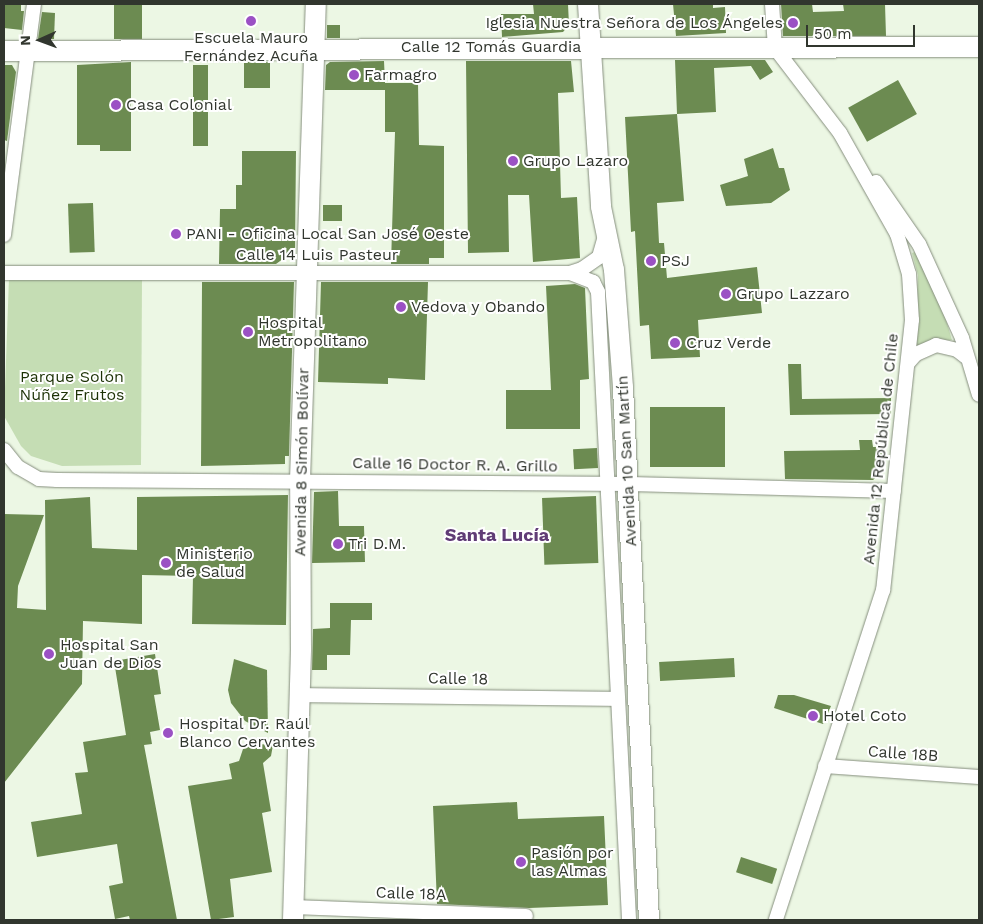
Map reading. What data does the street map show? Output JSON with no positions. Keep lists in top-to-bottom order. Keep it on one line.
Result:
{"streets":{"street":["Calle 12 Tomás Guardia","Calle 14 Luis Pasteur","Avenida 12 República de Chile","Avenida 10 San Martín","Avenida 8 Simón Bolívar","Calle 16 Doctor R. A. Grillo","Calle 18","Calle 18B","Calle 18A"]},"crossings":[["Calle 12 Tomás Guardia","Avenida 12 República de Chile"],["Calle 12 Tomás Guardia","Avenida 10 San Martín"],["Calle 12 Tomás Guardia","Avenida 8 Simón Bolívar"],["Calle 14 Luis Pasteur","Avenida 10 San Martín"],["Calle 14 Luis Pasteur","Avenida 8 Simón Bolívar"],["Avenida 12 República de Chile","Calle 16 Doctor R. A. Grillo"],["Avenida 12 República de Chile","Calle 18B"],["Avenida 10 San Martín","Calle 16 Doctor R. A. Grillo"],["Avenida 10 San Martín","Calle 18"],["Avenida 8 Simón Bolívar","Calle 16 Doctor R. A. Grillo"],["Avenida 8 Simón Bolívar","Calle 18"],["Avenida 8 Simón Bolívar","Calle 18A"]],"districts":["Santa Lucía"],"parks":["Parque Solón Núñez Frutos"],"places":["Escuela Mauro Fernández Acuña","Iglesia Nuestra Señora de Los Ángeles","Farmagro","Casa Colonial","Grupo Lazaro","PANI - Oficina Local San José Oeste","PSJ","Grupo Lazzaro","Vedova y Obando","Hospital Metropolitano","Cruz Verde","Tri D.M.","Ministerio de Salud","Hospital San Juan de Dios","Hotel Coto","Hospital Dr. Raúl Blanco Cervantes","Pasión por las Almas"],"scale_bar":"50 m","north":"left"}
